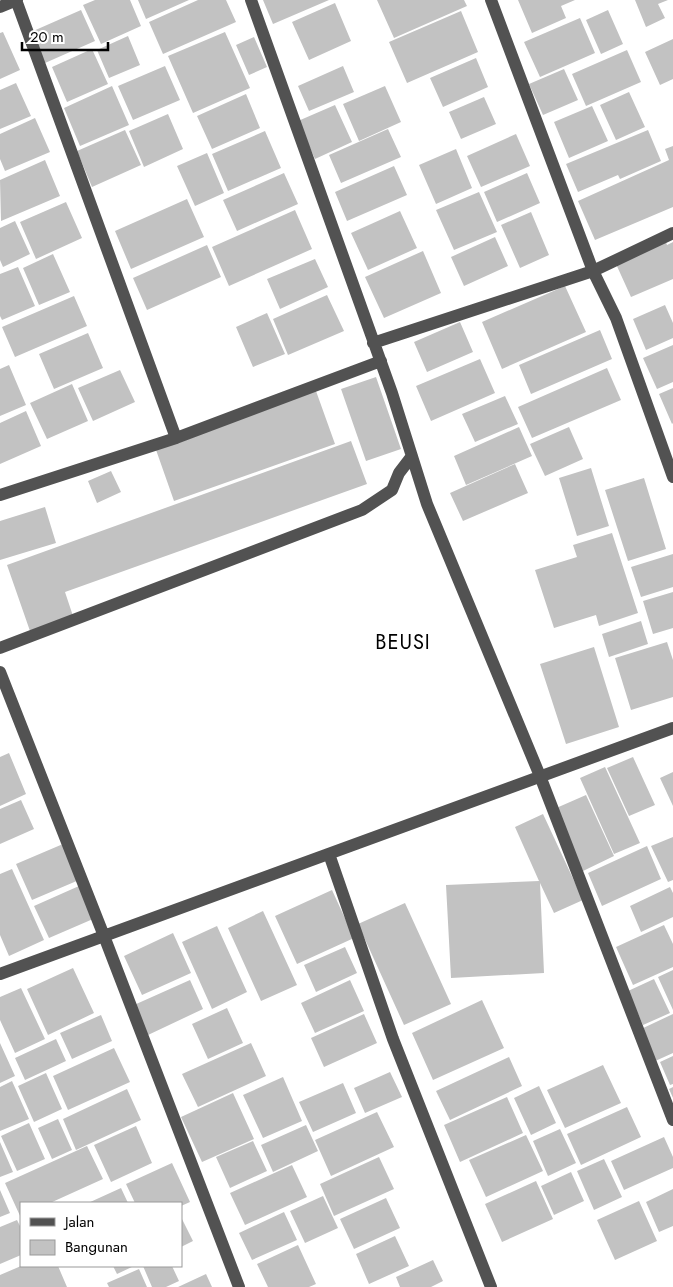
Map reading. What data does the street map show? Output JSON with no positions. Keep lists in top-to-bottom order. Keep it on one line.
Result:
{"districts":["BEUSI"],"legend":["Jalan","Bangunan"],"scale_bar":"20 m"}
